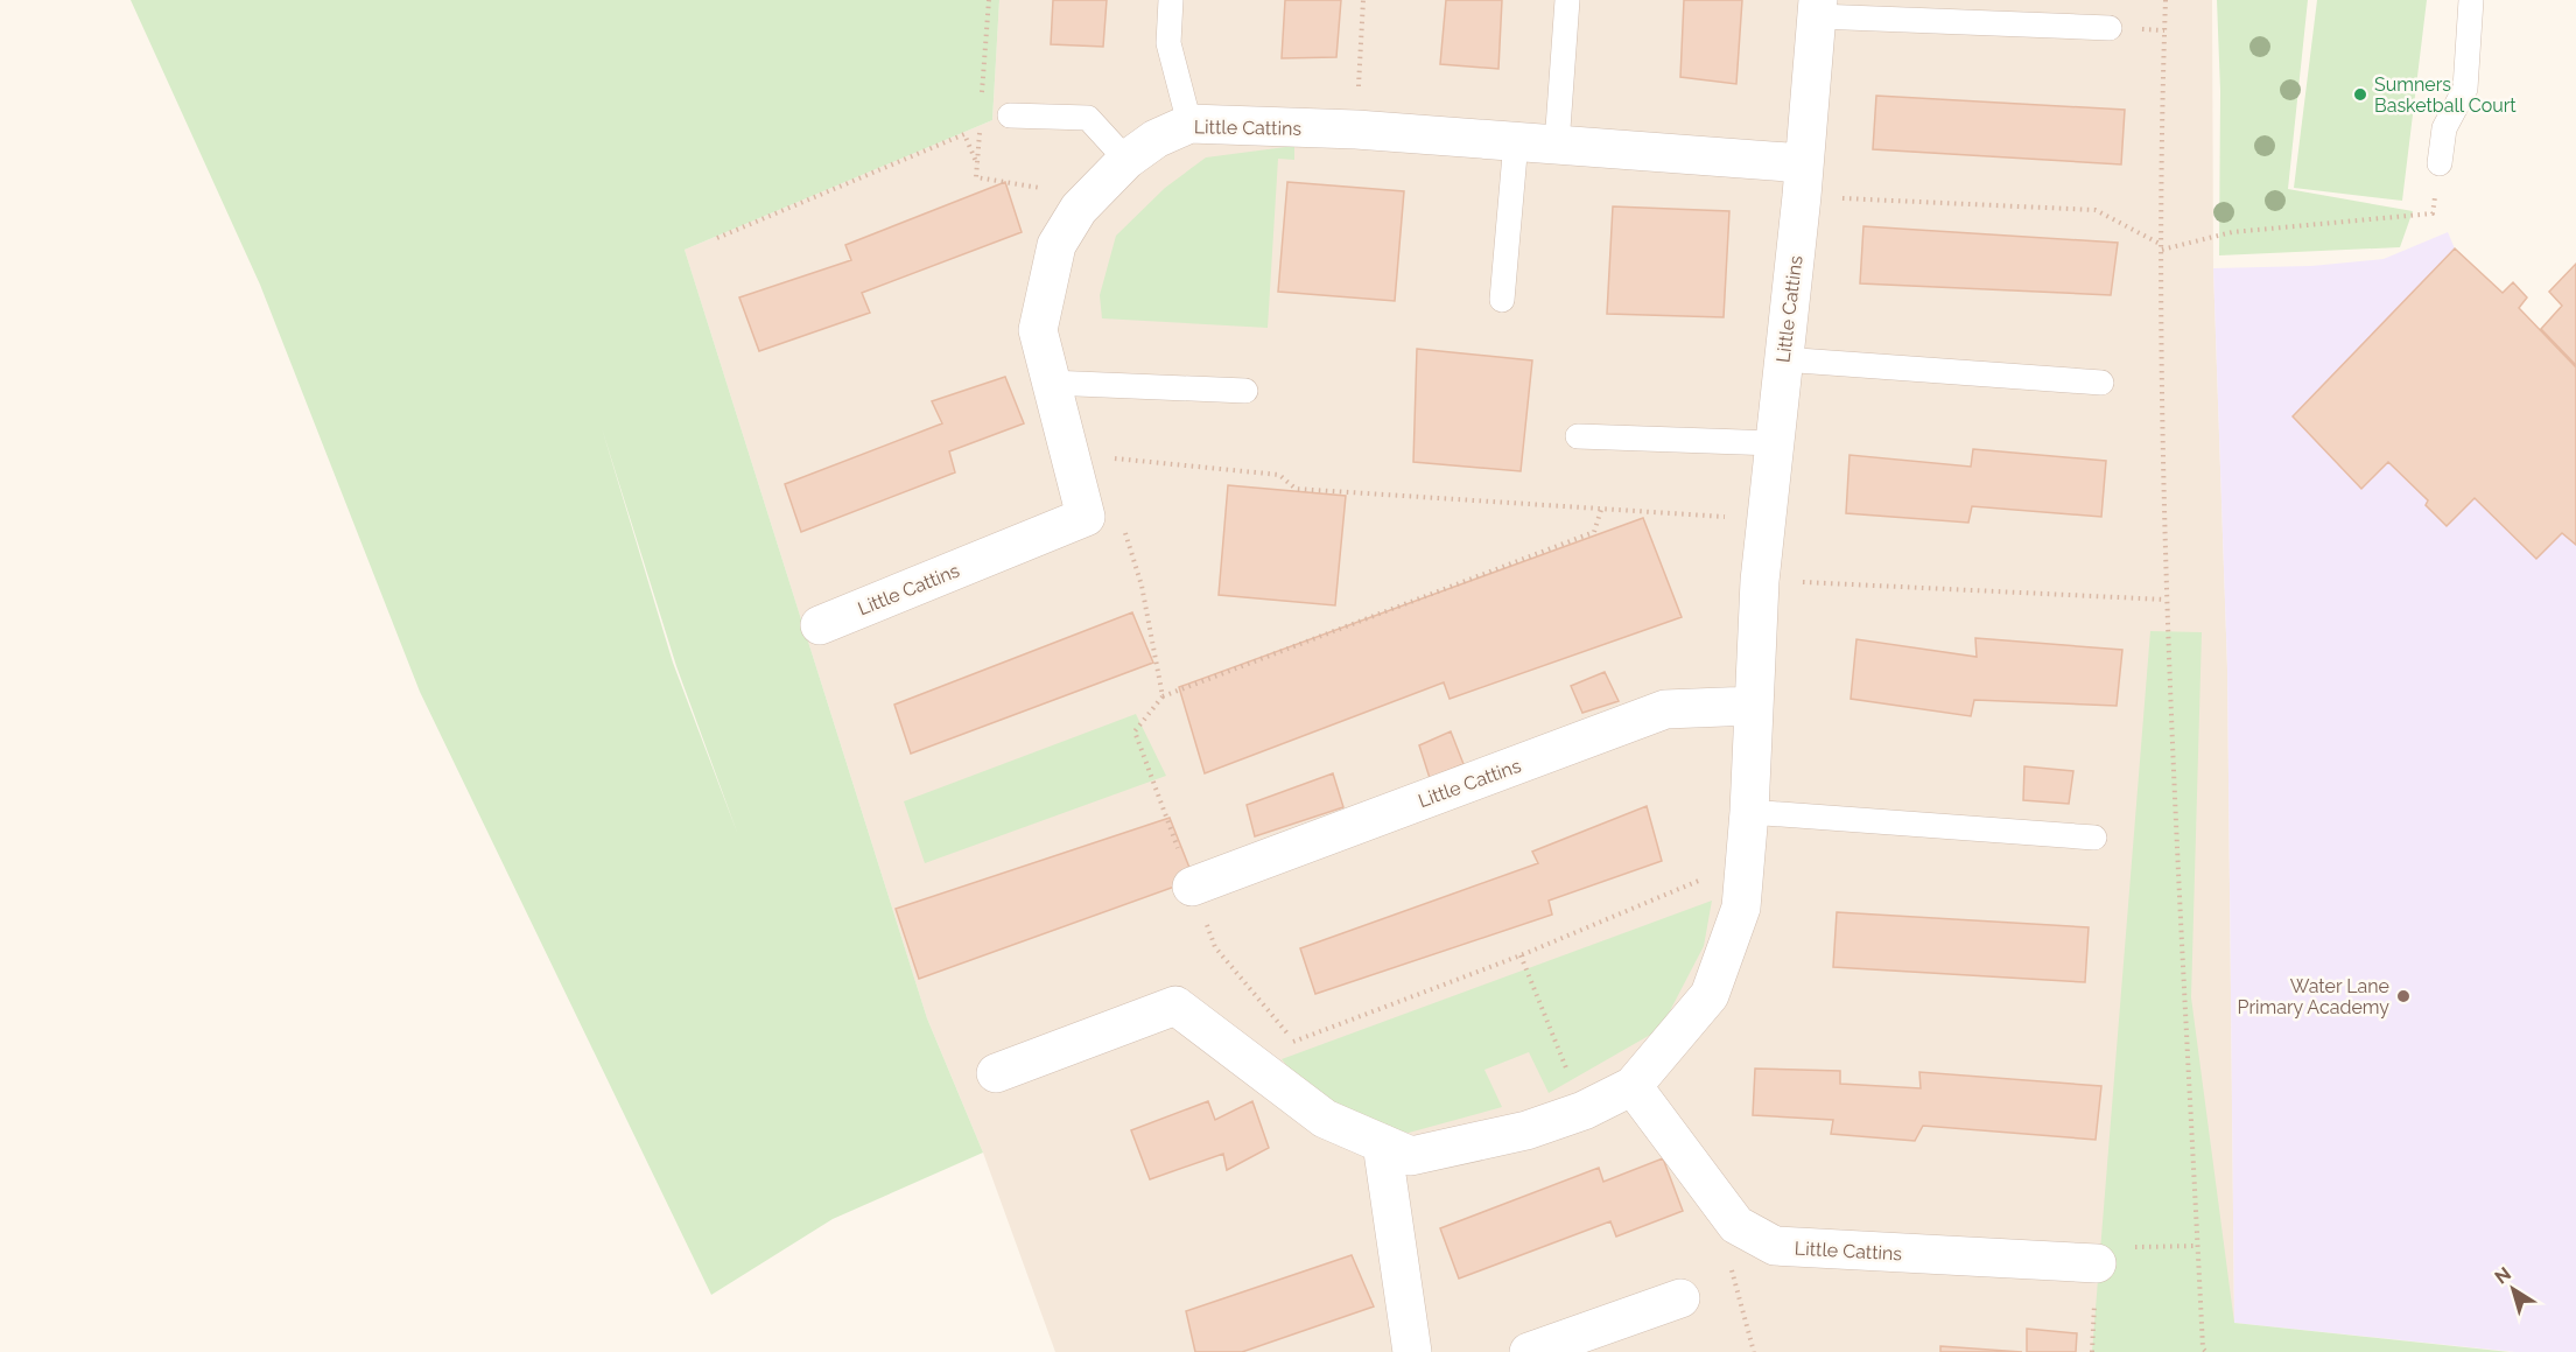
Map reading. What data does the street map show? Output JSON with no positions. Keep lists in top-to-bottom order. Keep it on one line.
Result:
{"streets":{"street":["Little Cattins"]},"places":["Sumners Basketball Court","Water Lane Primary Academy"],"north":"top left"}
